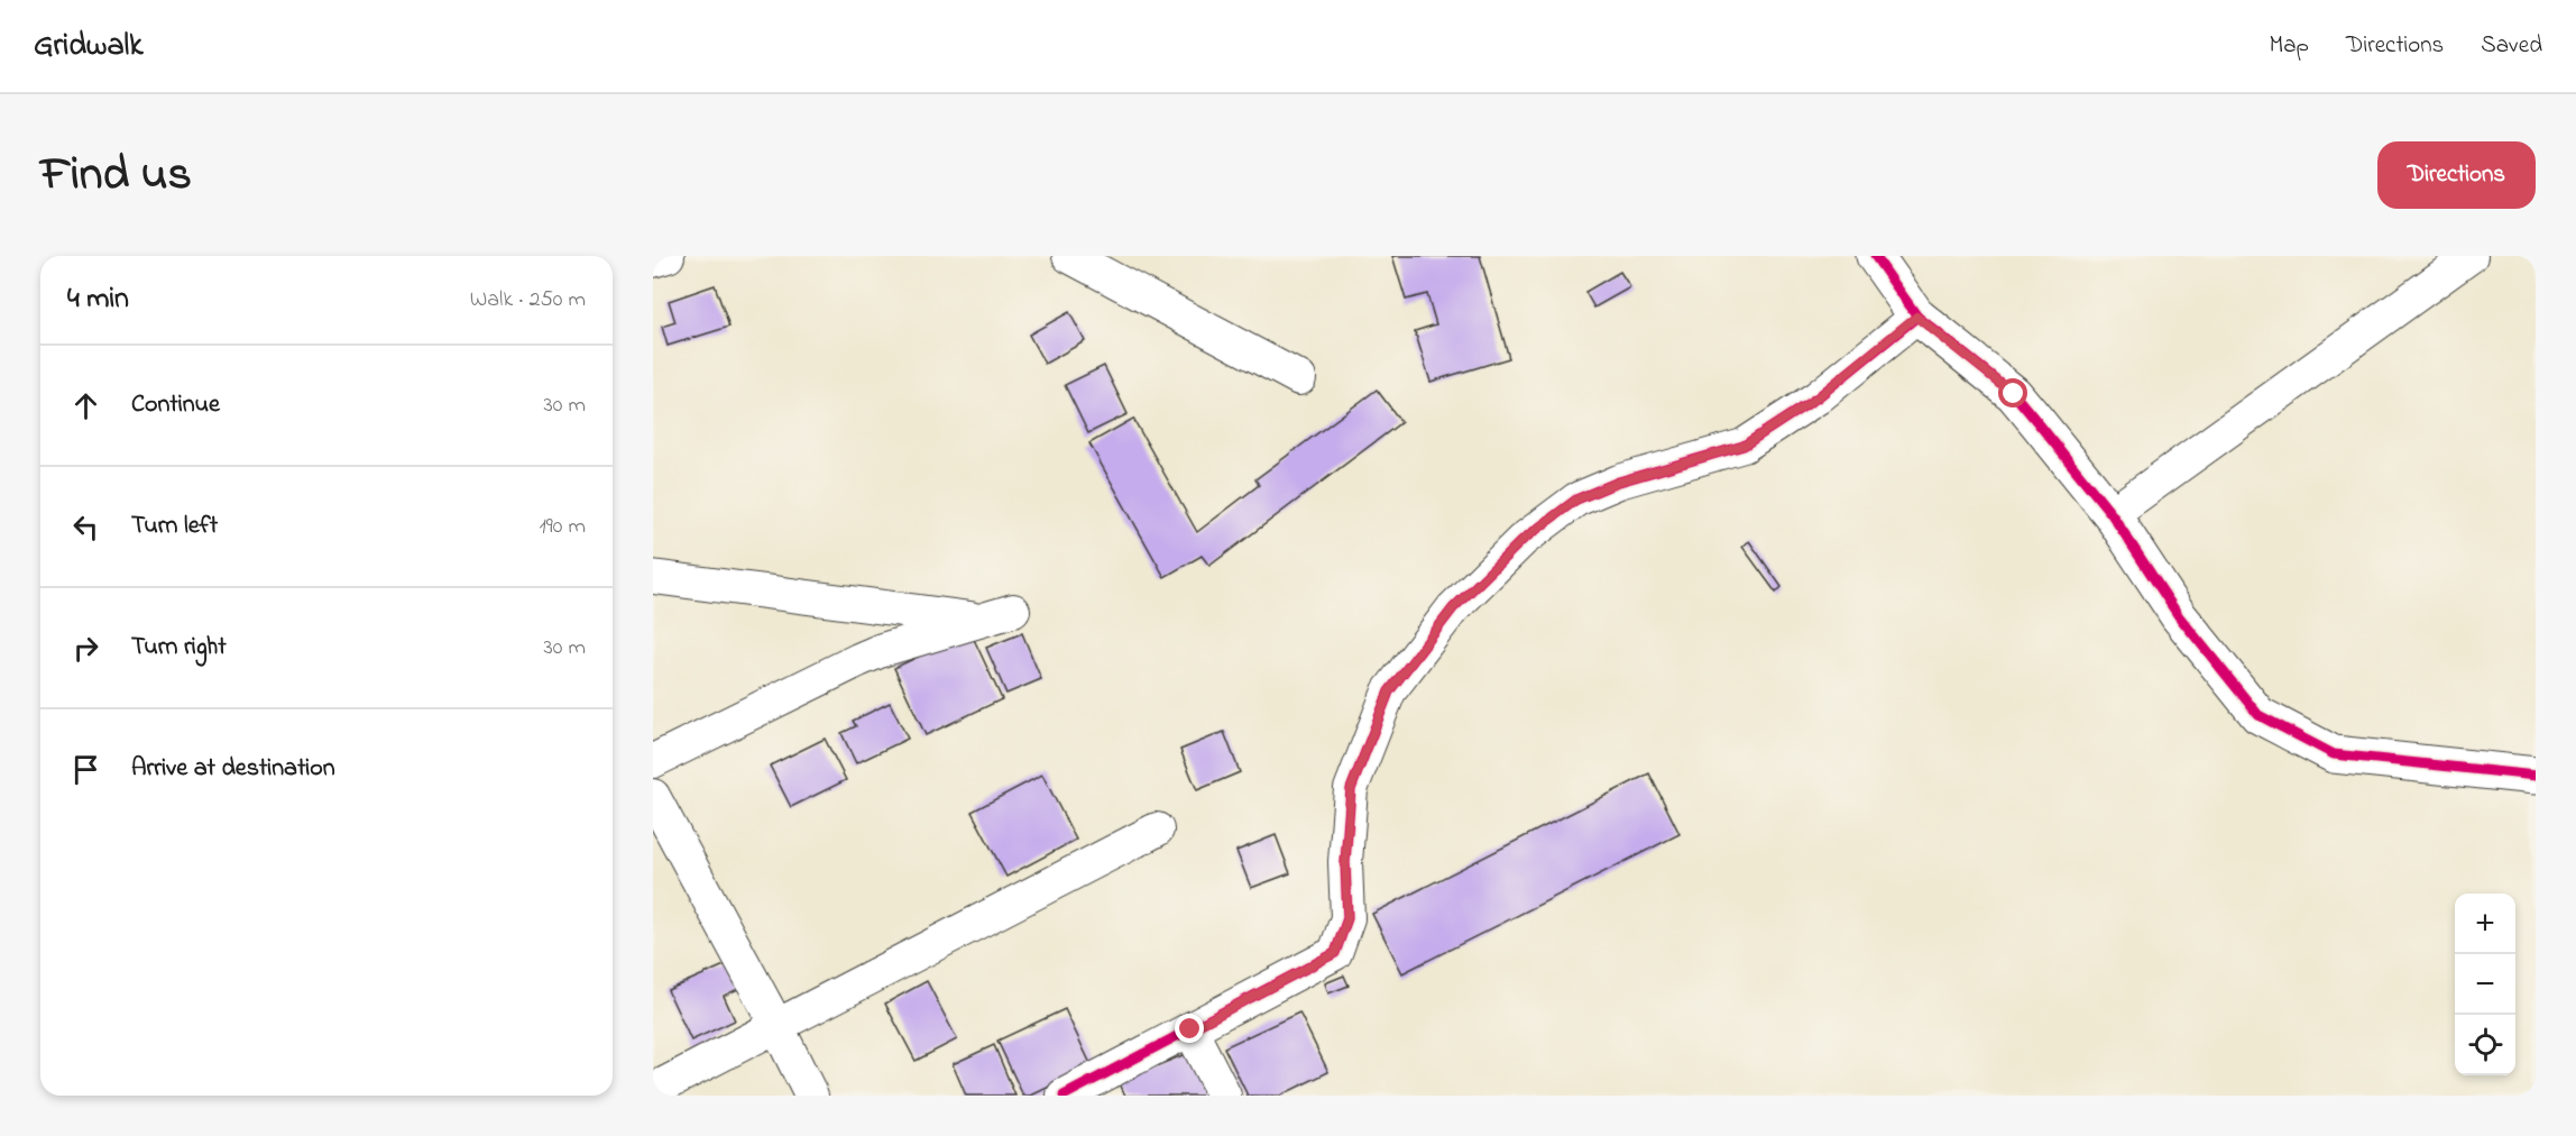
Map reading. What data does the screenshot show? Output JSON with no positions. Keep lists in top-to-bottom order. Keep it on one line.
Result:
{"page":{"header":"Gridwalk","nav":["Map","Directions","Saved"],"title":"Find us","buttons":"Directions","heading":["4 min","Walk · 250 m"],"list":[["Continue","30 m"],["Turn left","190 m"],["Turn right","30 m"],"Arrive at destination"],"map_buttons":["+","−"]}}
